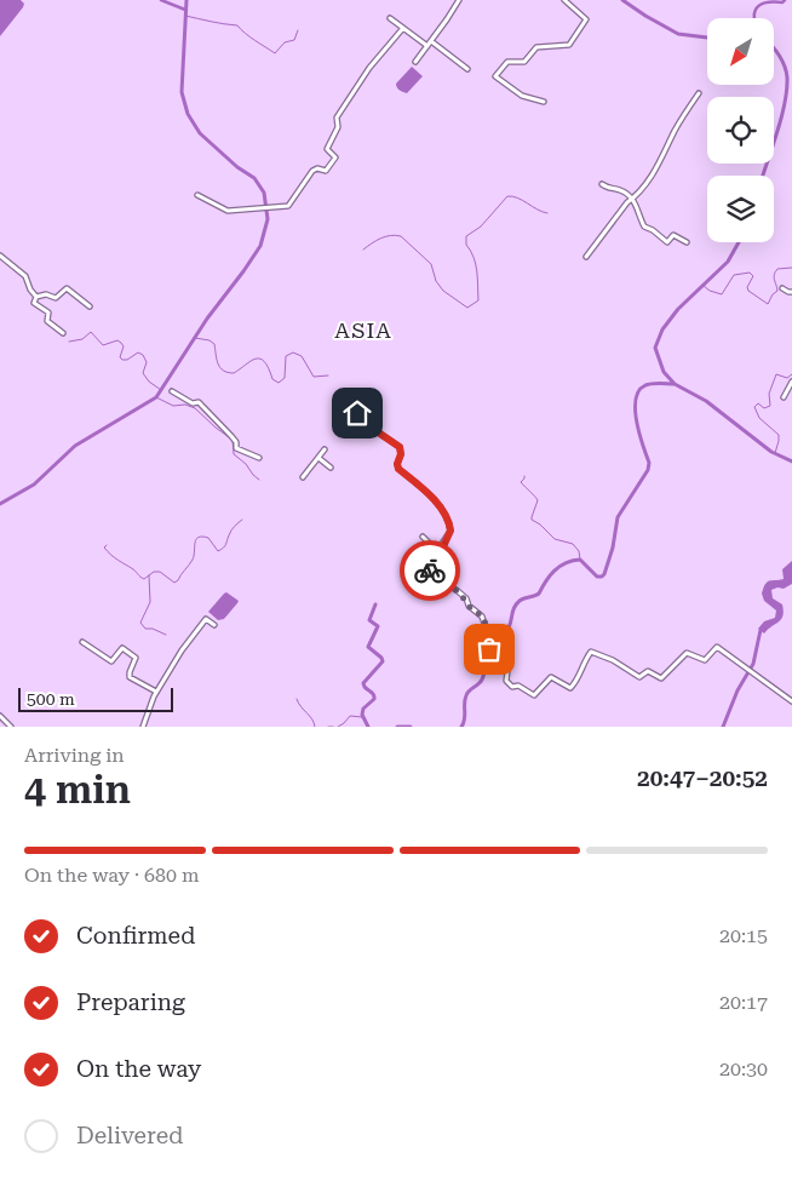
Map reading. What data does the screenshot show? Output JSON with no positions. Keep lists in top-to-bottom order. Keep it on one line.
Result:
{"districts":["ASIA"],"scale_bar":"500 m","north":"bottom left","page":{"scale":"500 m","heading":["4 min","Arriving in","20:47–20:52"],"bar":"On the way · 680 m","list":[["Confirmed","20:15"],["Preparing","20:17"],["On the way","20:30"],"Delivered"]}}
